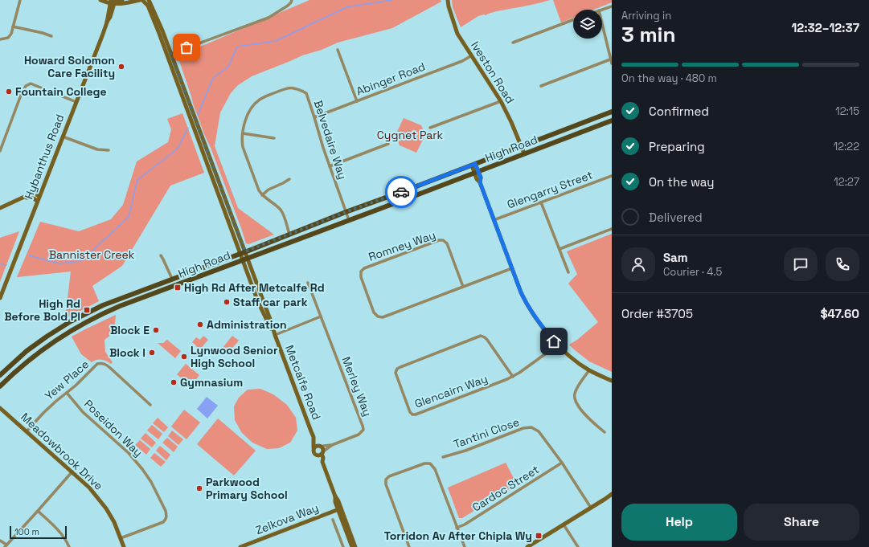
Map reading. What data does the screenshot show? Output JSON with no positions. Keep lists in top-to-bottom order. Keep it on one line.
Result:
{"streets":{"main road":["High Road"],"street":["Iveston Road","Abinger Road","Belvedaire Way","Hybanthus Road","Glengarry Street","Romney Way","Yew Place","Metcalfe Road","Merley Way","Glencairn Way","Poseidon Way","Tantini Close","Meadowbrook Drive","Cardoc Street","Zelkova Way"]},"crossings":[["Iveston Road","Abinger Road"],["Iveston Road","High Road"],["Abinger Road","Belvedaire Way"],["Belvedaire Way","High Road"],["High Road","Metcalfe Road"],["Yew Place","Poseidon Way"],["Yew Place","Meadowbrook Drive"],["Metcalfe Road","Merley Way"],["Metcalfe Road","Zelkova Way"],["Poseidon Way","Meadowbrook Drive"],["Tantini Close","Cardoc Street"]],"parks":["Cygnet Park","Bannister Creek"],"places":{"other":["Howard Solomon Care Facility","Fountain College","Staff car park","Administration","Block E","Block I","Lynwood Senior High School","Gymnasium","Parkwood Primary School"],"transit":["High Rd After Metcalfe Rd","High Rd Before Bold Pl","Torridon Av After Chipla Wy"]},"scale_bar":"100 m","page":{"heading":["3 min","Arriving in","12:32–12:37"],"panel":["Sam","Courier · 4.5","Order #3705","$47.60"],"bar":"On the way · 480 m","list":[["Confirmed","12:15"],["Preparing","12:22"],["On the way","12:27"],"Delivered"],"buttons":["Help","Share"],"scale":"100 m"}}
